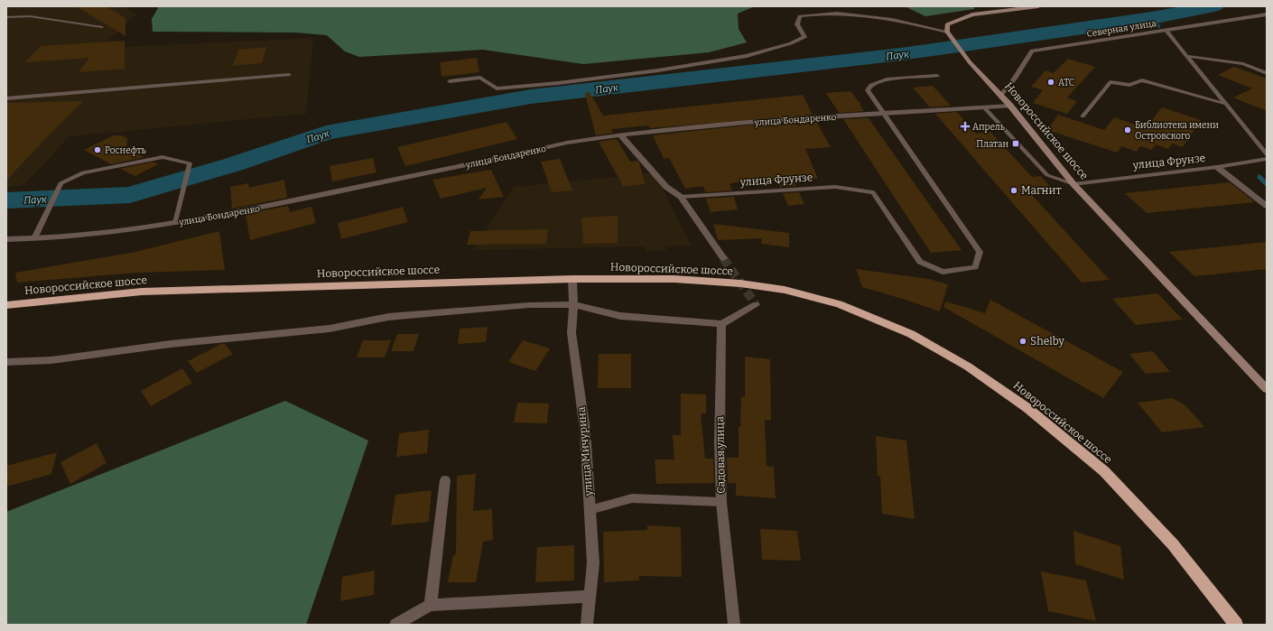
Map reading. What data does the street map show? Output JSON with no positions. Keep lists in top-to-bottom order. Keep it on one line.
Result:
{"streets":{"highway":["Новороссийское шоссе"],"street":["Северная улица","улица Бондаренко","улица Фрунзе","улица Мичурина","Садовая улица"]},"crossings":[["Северная улица","Новороссийское шоссе"],["улица Бондаренко","Новороссийское шоссе"],["улица Бондаренко","улица Фрунзе"],["Новороссийское шоссе","улица Фрунзе"],["Новороссийское шоссе","улица Мичурина"]],"water":["Паук"],"places":{"other":["АТС","Библиотека имени Островского","Роснефть","Магнит","Shelby"],"health":["Апрель"],"transit":["Платан"]}}
